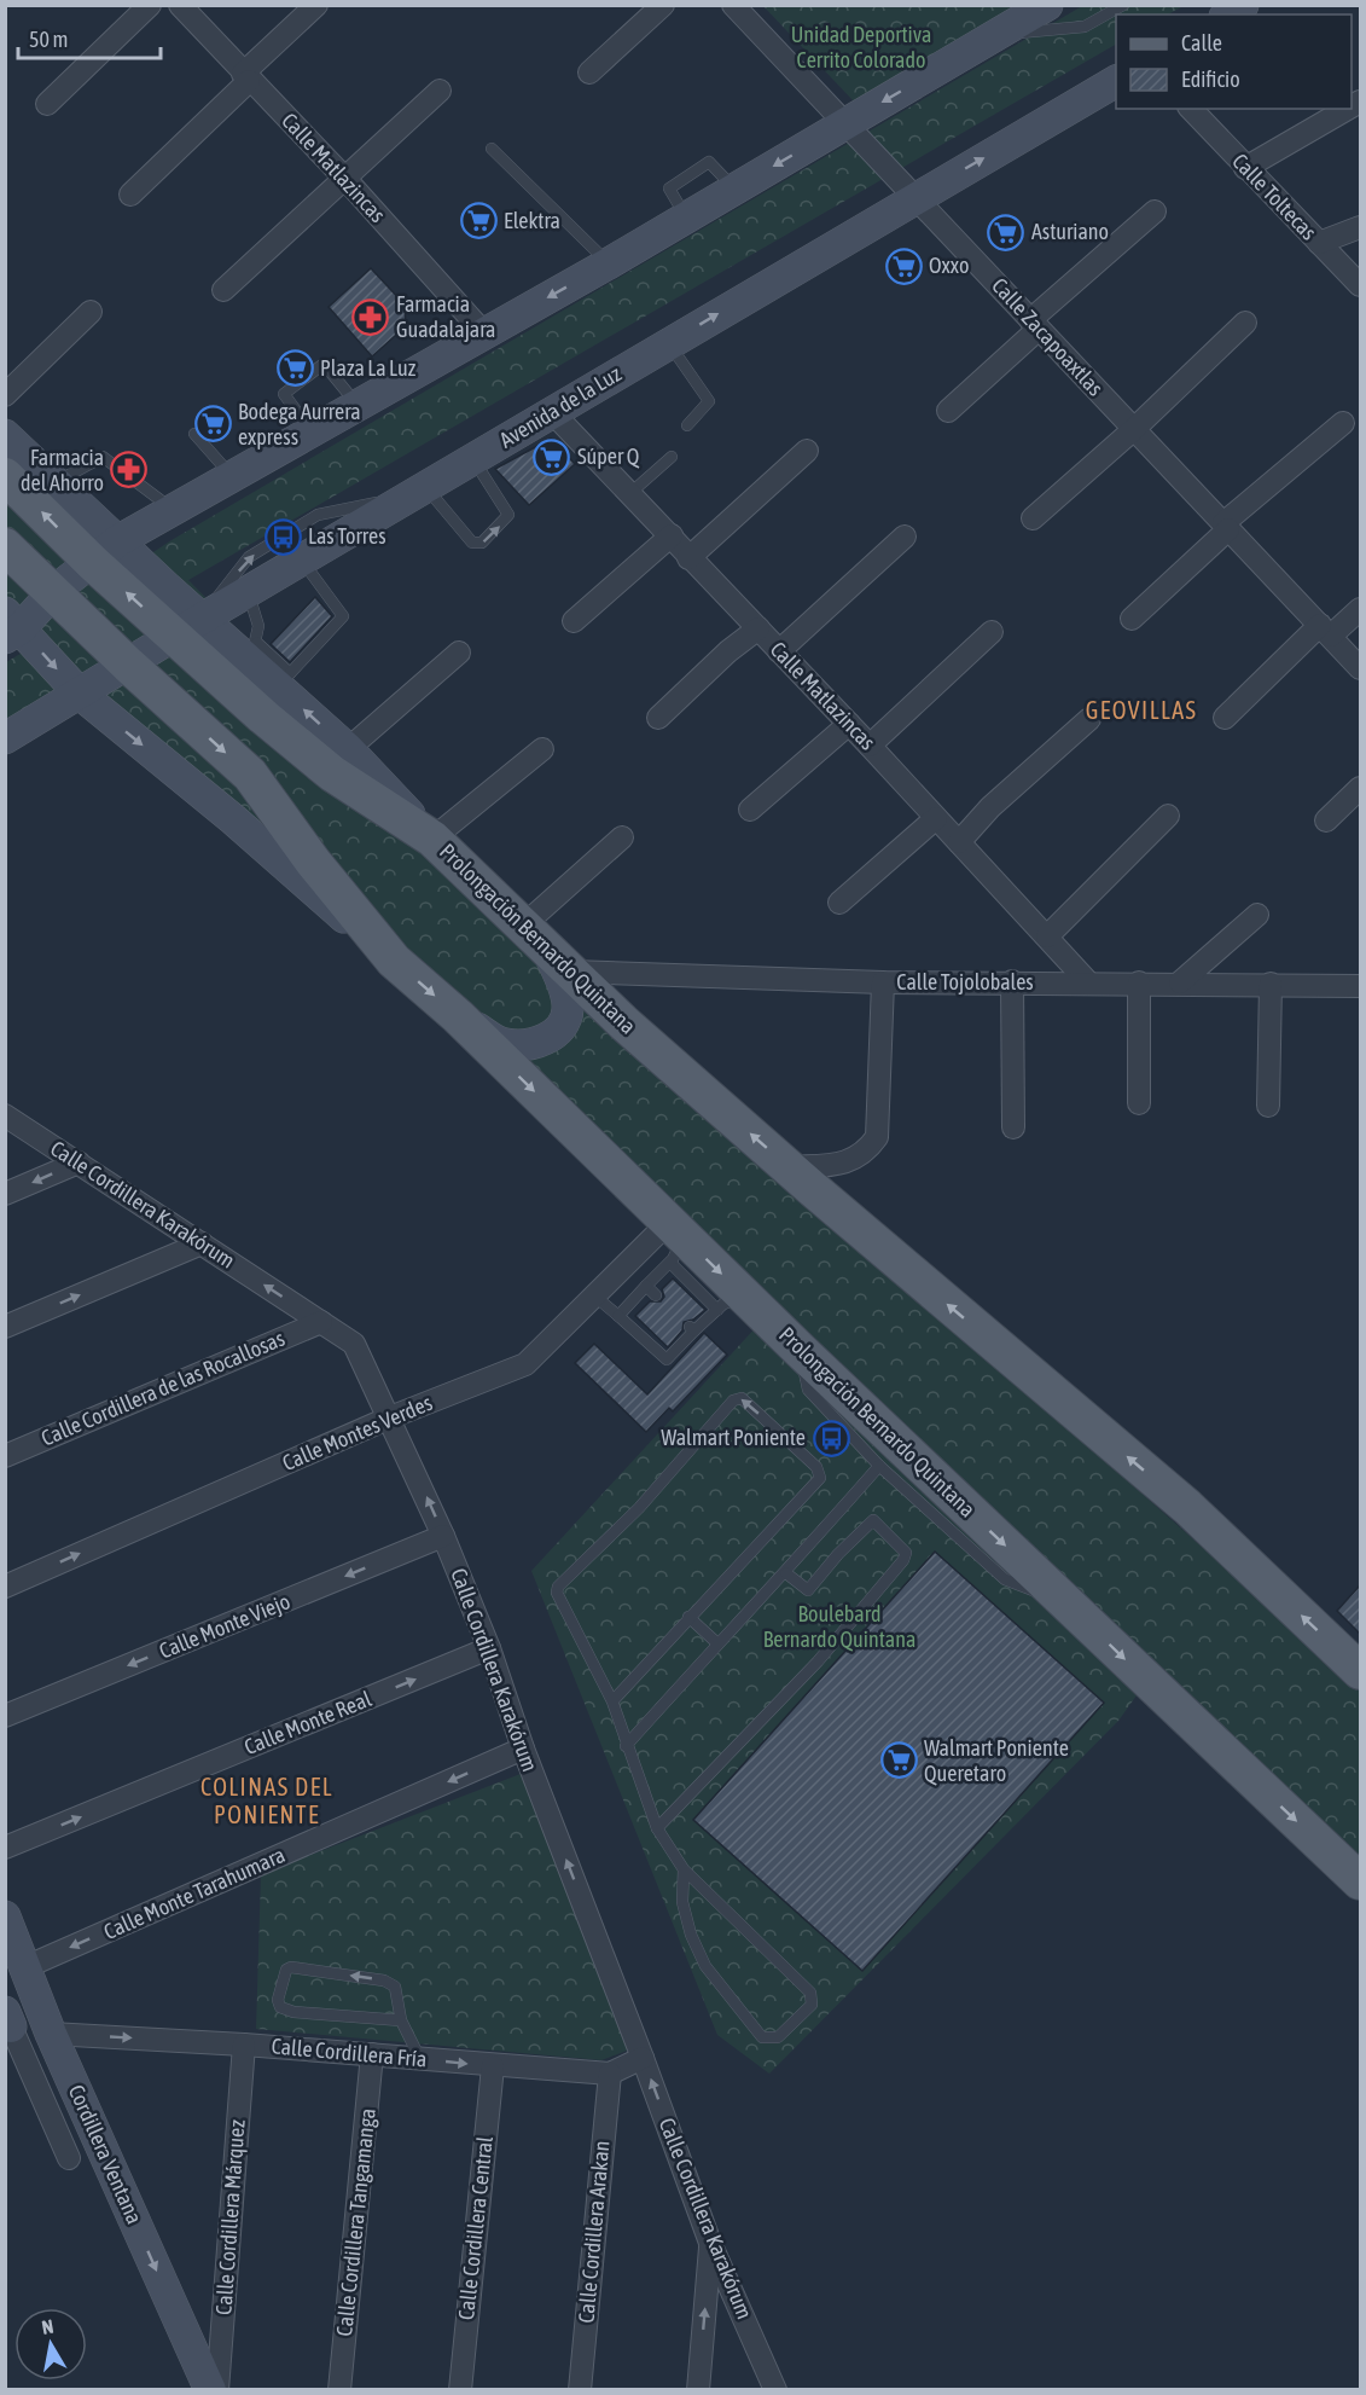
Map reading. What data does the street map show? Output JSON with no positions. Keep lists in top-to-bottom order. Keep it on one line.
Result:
{"streets":{"main road":["Avenida de la Luz","Prolongación Bernardo Quintana","Cordillera Ventana"],"street":["Calle Matlazincas","Calle Toltecas","Calle Zacapoaxtlas","Calle Tojolobales","Calle Cordillera Karakórum","Calle Cordillera de las Rocallosas","Calle Montes Verdes","Calle Monte Viejo","Calle Monte Real","Calle Monte Tarahumara","Calle Cordillera Fría","Calle Cordillera Márquez","Calle Cordillera Tangamanga","Calle Cordillera Central","Calle Cordillera Arakan"]},"crossings":[["Calle Matlazincas","Avenida de la Luz"],["Calle Matlazincas","Calle Tojolobales"],["Calle Zacapoaxtlas","Avenida de la Luz"],["Avenida de la Luz","Prolongación Bernardo Quintana"],["Prolongación Bernardo Quintana","Calle Tojolobales"],["Prolongación Bernardo Quintana","Calle Montes Verdes"],["Calle Cordillera Karakórum","Calle Cordillera de las Rocallosas"],["Calle Cordillera Karakórum","Calle Montes Verdes"],["Calle Cordillera Karakórum","Calle Monte Viejo"],["Calle Cordillera Karakórum","Calle Monte Real"],["Calle Cordillera Karakórum","Calle Monte Tarahumara"],["Calle Cordillera Karakórum","Calle Cordillera Fría"],["Calle Monte Tarahumara","Cordillera Ventana"],["Calle Cordillera Fría","Cordillera Ventana"],["Calle Cordillera Fría","Calle Cordillera Márquez"],["Calle Cordillera Fría","Calle Cordillera Tangamanga"],["Calle Cordillera Fría","Calle Cordillera Central"],["Calle Cordillera Fría","Calle Cordillera Arakan"]],"one_way":["Calle Cordillera Karakórum","Calle Montes Verdes","Calle Monte Viejo","Calle Monte Real","Calle Monte Tarahumara","Calle Cordillera Fría","Cordillera Ventana"],"districts":["GEOVILLAS","COLINAS DEL PONIENTE"],"parks":["Unidad Deportiva Cerrito Colorado","Boulebard Bernardo Quintana"],"places":{"supermarket":["Elektra","Asturiano","Oxxo","Plaza La Luz","Bodega Aurrera express","Súper Q","Walmart Poniente Queretaro"],"pharmacy":["Farmacia Guadalajara","Farmacia del Ahorro"],"bus stop":["Las Torres","Walmart Poniente"]},"legend":["Calle","Edificio"],"scale_bar":"50 m","north":"top"}
